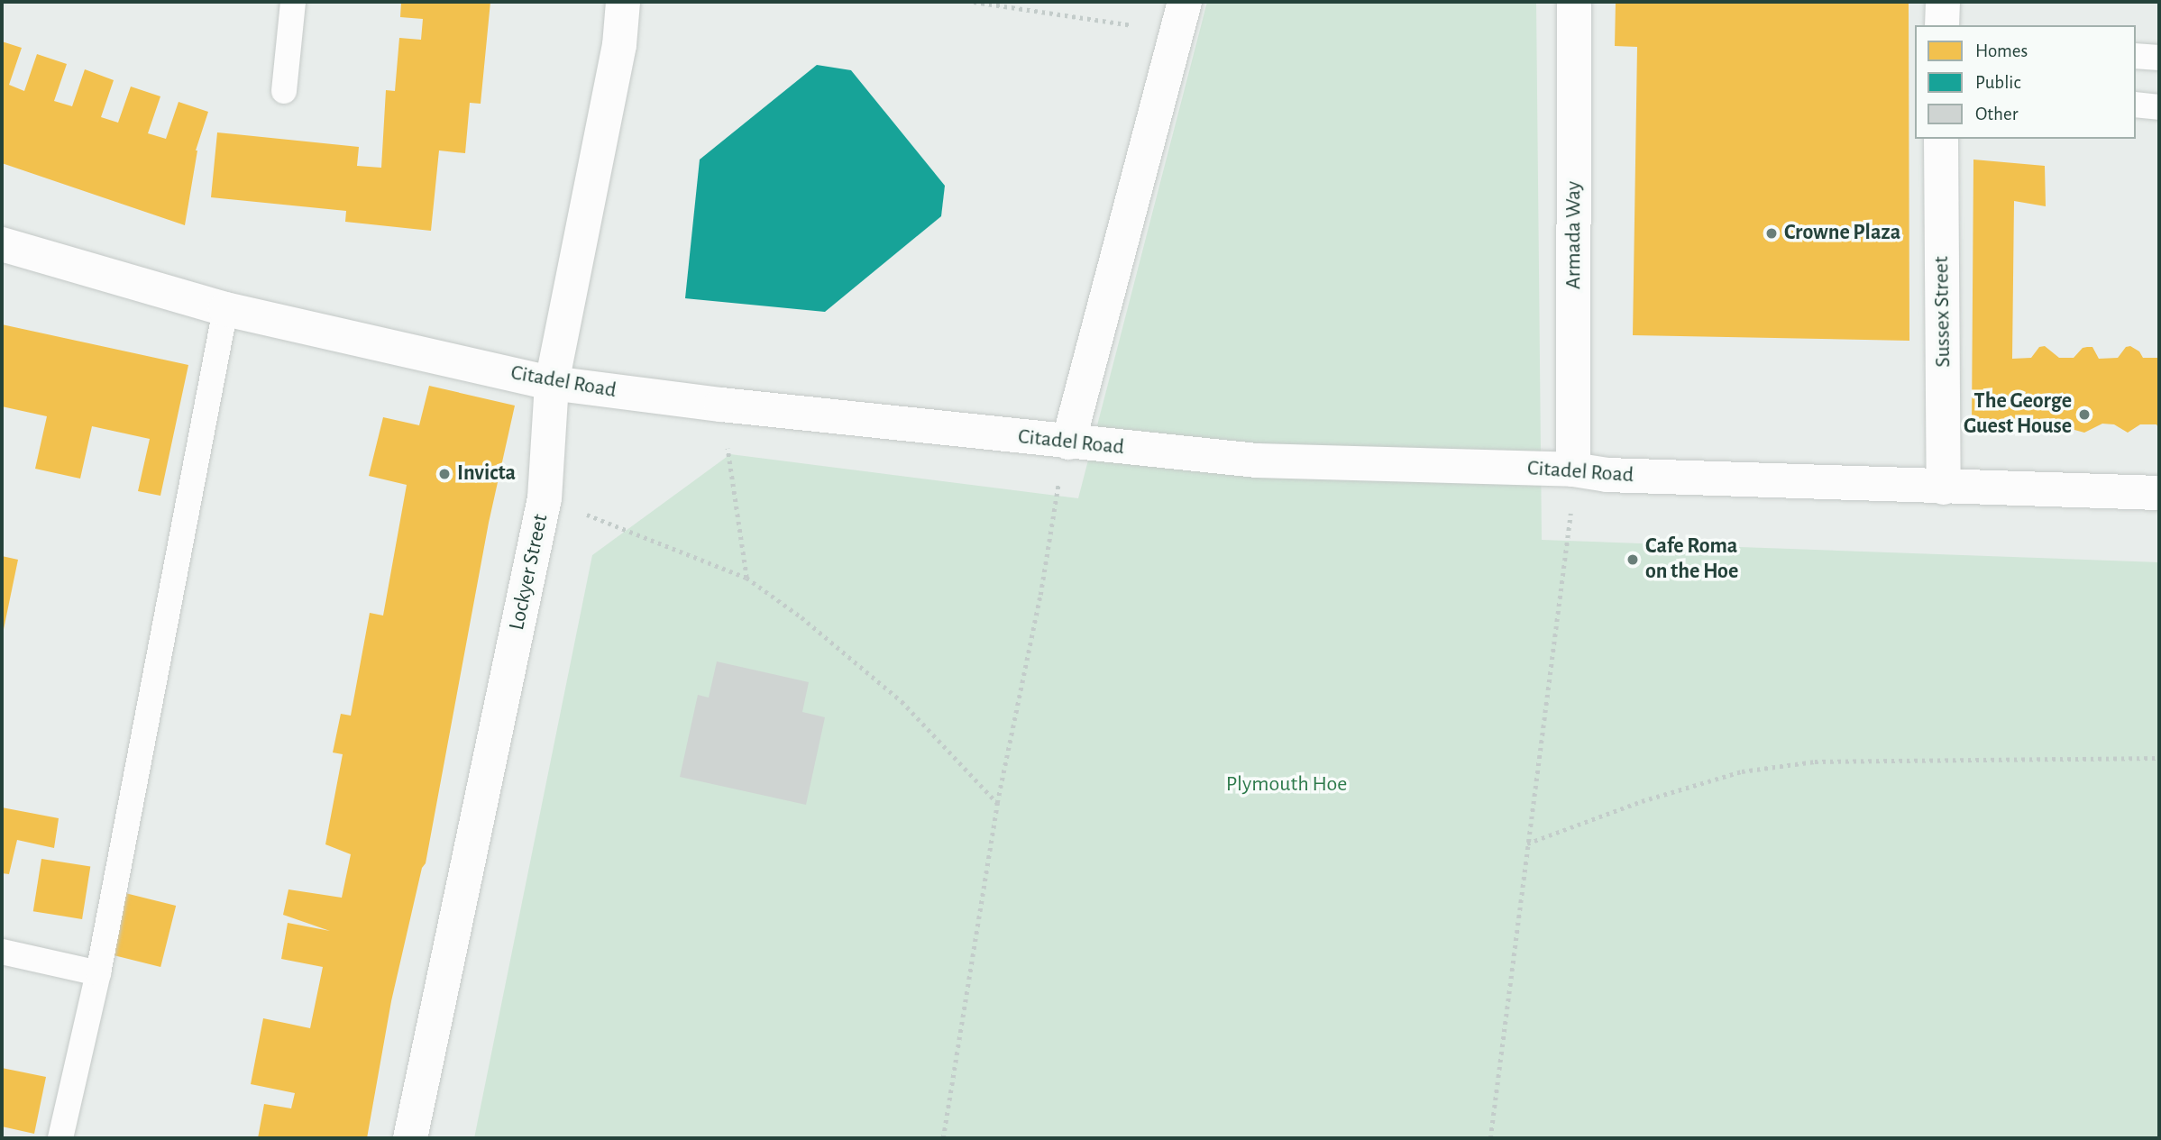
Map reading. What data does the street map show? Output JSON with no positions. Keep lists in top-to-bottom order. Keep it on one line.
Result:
{"streets":{"street":["Armada Way","Sussex Street","Citadel Road","Lockyer Street"]},"crossings":[["Armada Way","Citadel Road"],["Sussex Street","Citadel Road"],["Citadel Road","Lockyer Street"]],"parks":["Plymouth Hoe"],"places":["Crowne Plaza","The George Guest House","Invicta","Cafe Roma on the Hoe"],"legend":["Homes","Public","Other"]}
